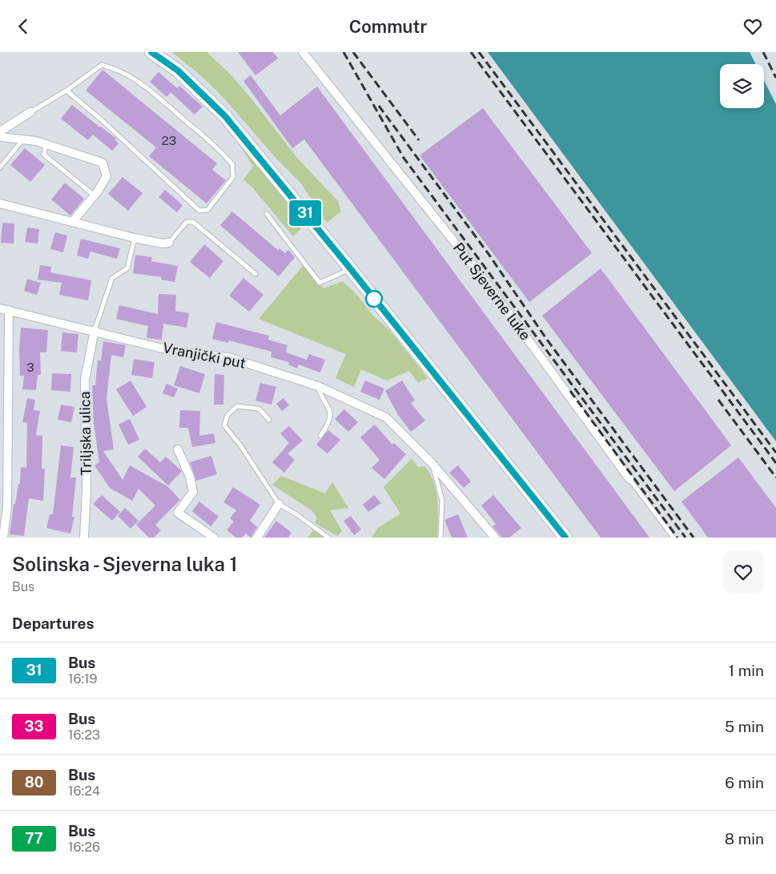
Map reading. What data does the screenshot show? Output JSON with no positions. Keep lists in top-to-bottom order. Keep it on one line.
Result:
{"streets":{"street":["Put Sjeverne luke","Vranjički put","Triljska ulica"]},"crossings":[["Vranjički put","Triljska ulica"]],"lines":["bus line 31"],"house_numbers":["23","3"],"page":{"header":"Commutr","on_map":"31","heading":[["Solinska - Sjeverna luka 1","Bus"],"Departures"],"list":[{"mark":"31","name":"Bus","note":"16:19","value":"1 min"},{"mark":"33","name":"Bus","note":"16:23","value":"5 min"},{"mark":"80","name":"Bus","note":"16:24","value":"6 min"},{"mark":"77","name":"Bus","note":"16:26","value":"8 min"}]}}
